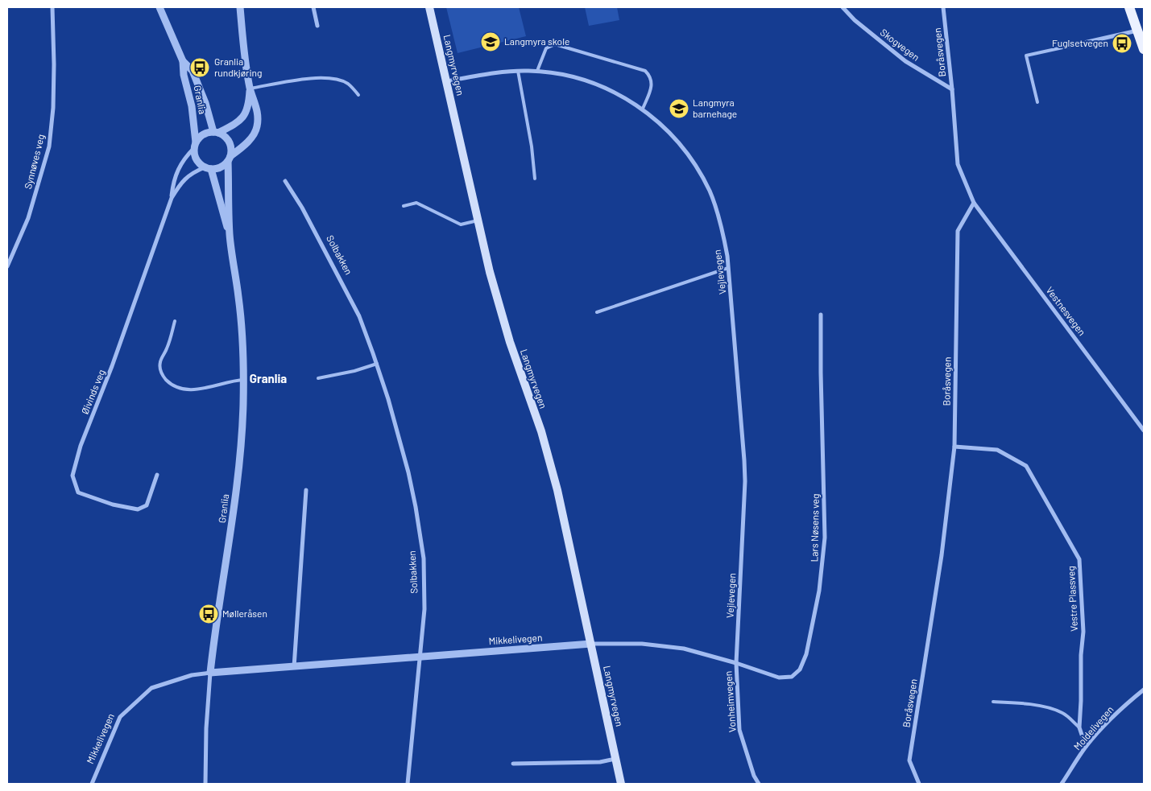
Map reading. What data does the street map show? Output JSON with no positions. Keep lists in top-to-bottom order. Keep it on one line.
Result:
{"streets":{"main road":["Langmyrvegen"],"street":["Skogvegen","Boråsvegen","Granlia","Synnøves veg","Solbakken","Vejlevegen","Vestnesvegen","Øivinds veg","Lars Nøsens veg","Vestre Plassveg","Mikkelivegen","Vonheimvegen","Moldelivegen"]},"crossings":[["Skogvegen","Boråsvegen"],["Boråsvegen","Vestnesvegen"],["Boråsvegen","Vestre Plassveg"],["Langmyrvegen","Vejlevegen"],["Langmyrvegen","Mikkelivegen"],["Granlia","Øivinds veg"],["Granlia","Mikkelivegen"],["Solbakken","Mikkelivegen"],["Vejlevegen","Lars Nøsens veg"],["Vejlevegen","Mikkelivegen"],["Vejlevegen","Vonheimvegen"],["Lars Nøsens veg","Mikkelivegen"],["Lars Nøsens veg","Vonheimvegen"],["Vestre Plassveg","Moldelivegen"],["Mikkelivegen","Vonheimvegen"]],"districts":["Granlia"],"places":{"school or university":["Langmyra skole","Langmyra barnehage"],"bus stop":["Fuglsetvegen","Granlia rundkjøring","Mølleråsen"]}}
